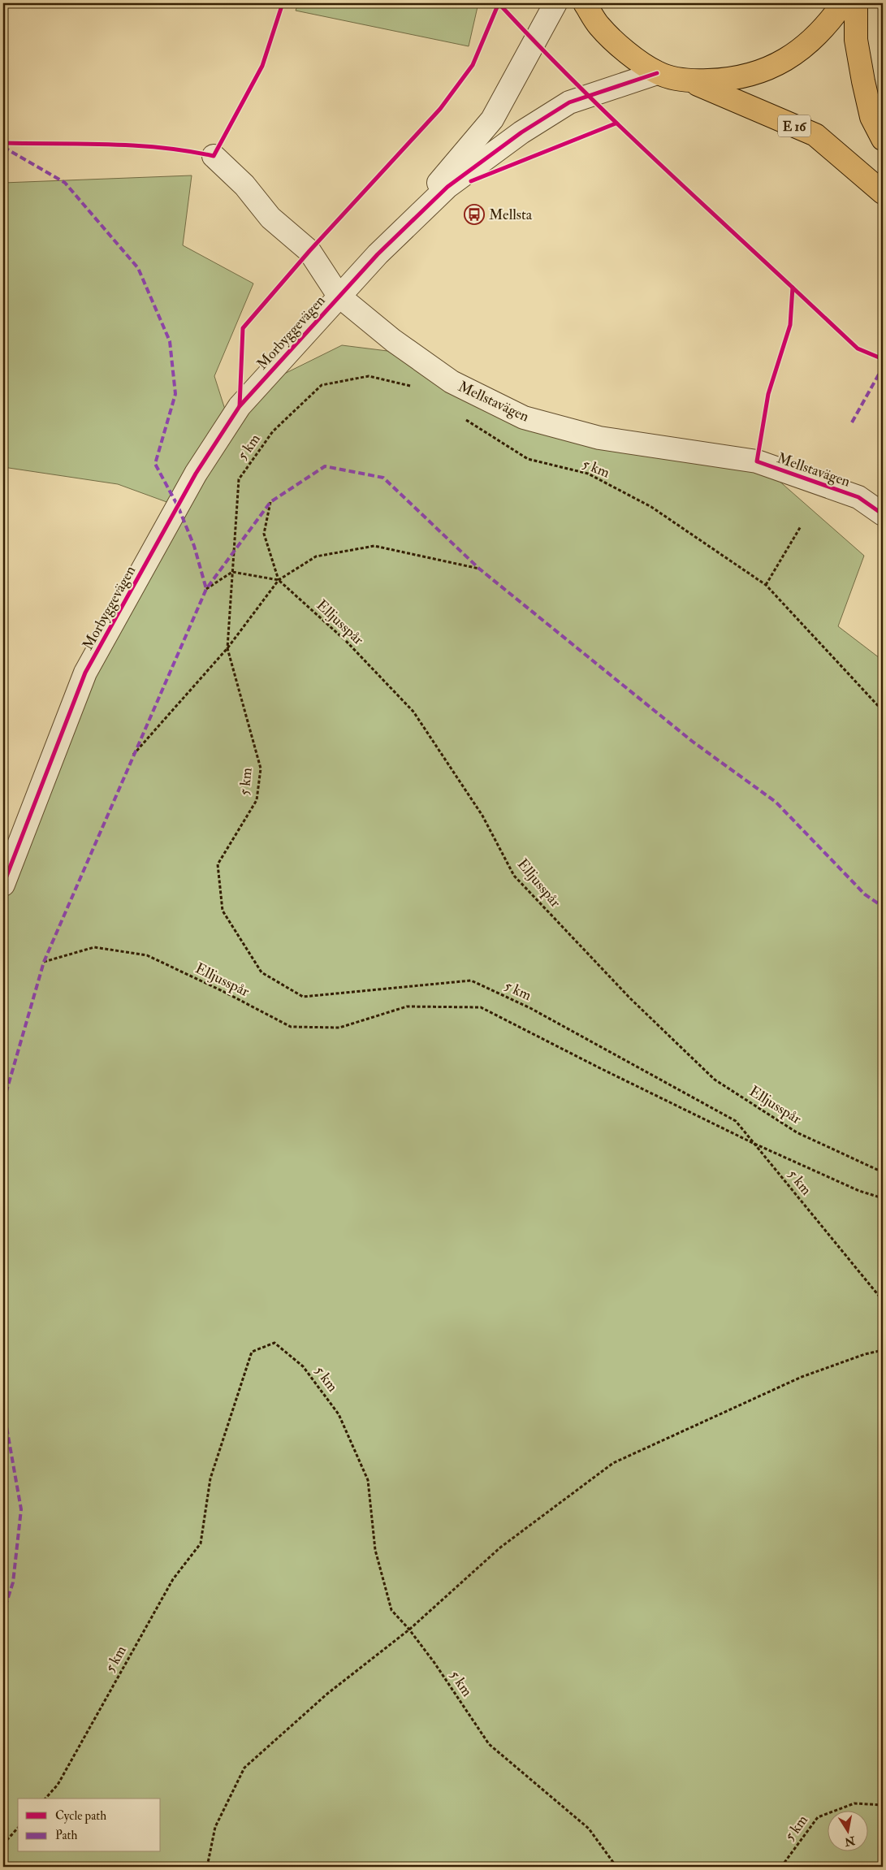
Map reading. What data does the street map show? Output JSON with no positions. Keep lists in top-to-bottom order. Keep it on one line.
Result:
{"streets":{"highway":["E 16"],"street":["Morbyggevägen","Mellstavägen"],"path":["5 km","Elljusspår"]},"crossings":[["E 16","Morbyggevägen"],["Morbyggevägen","Mellstavägen"],["5 km","Elljusspår"]],"places":{"bus stop":["Mellsta"]},"legend":["Cycle path","Path"],"north":"bottom"}
